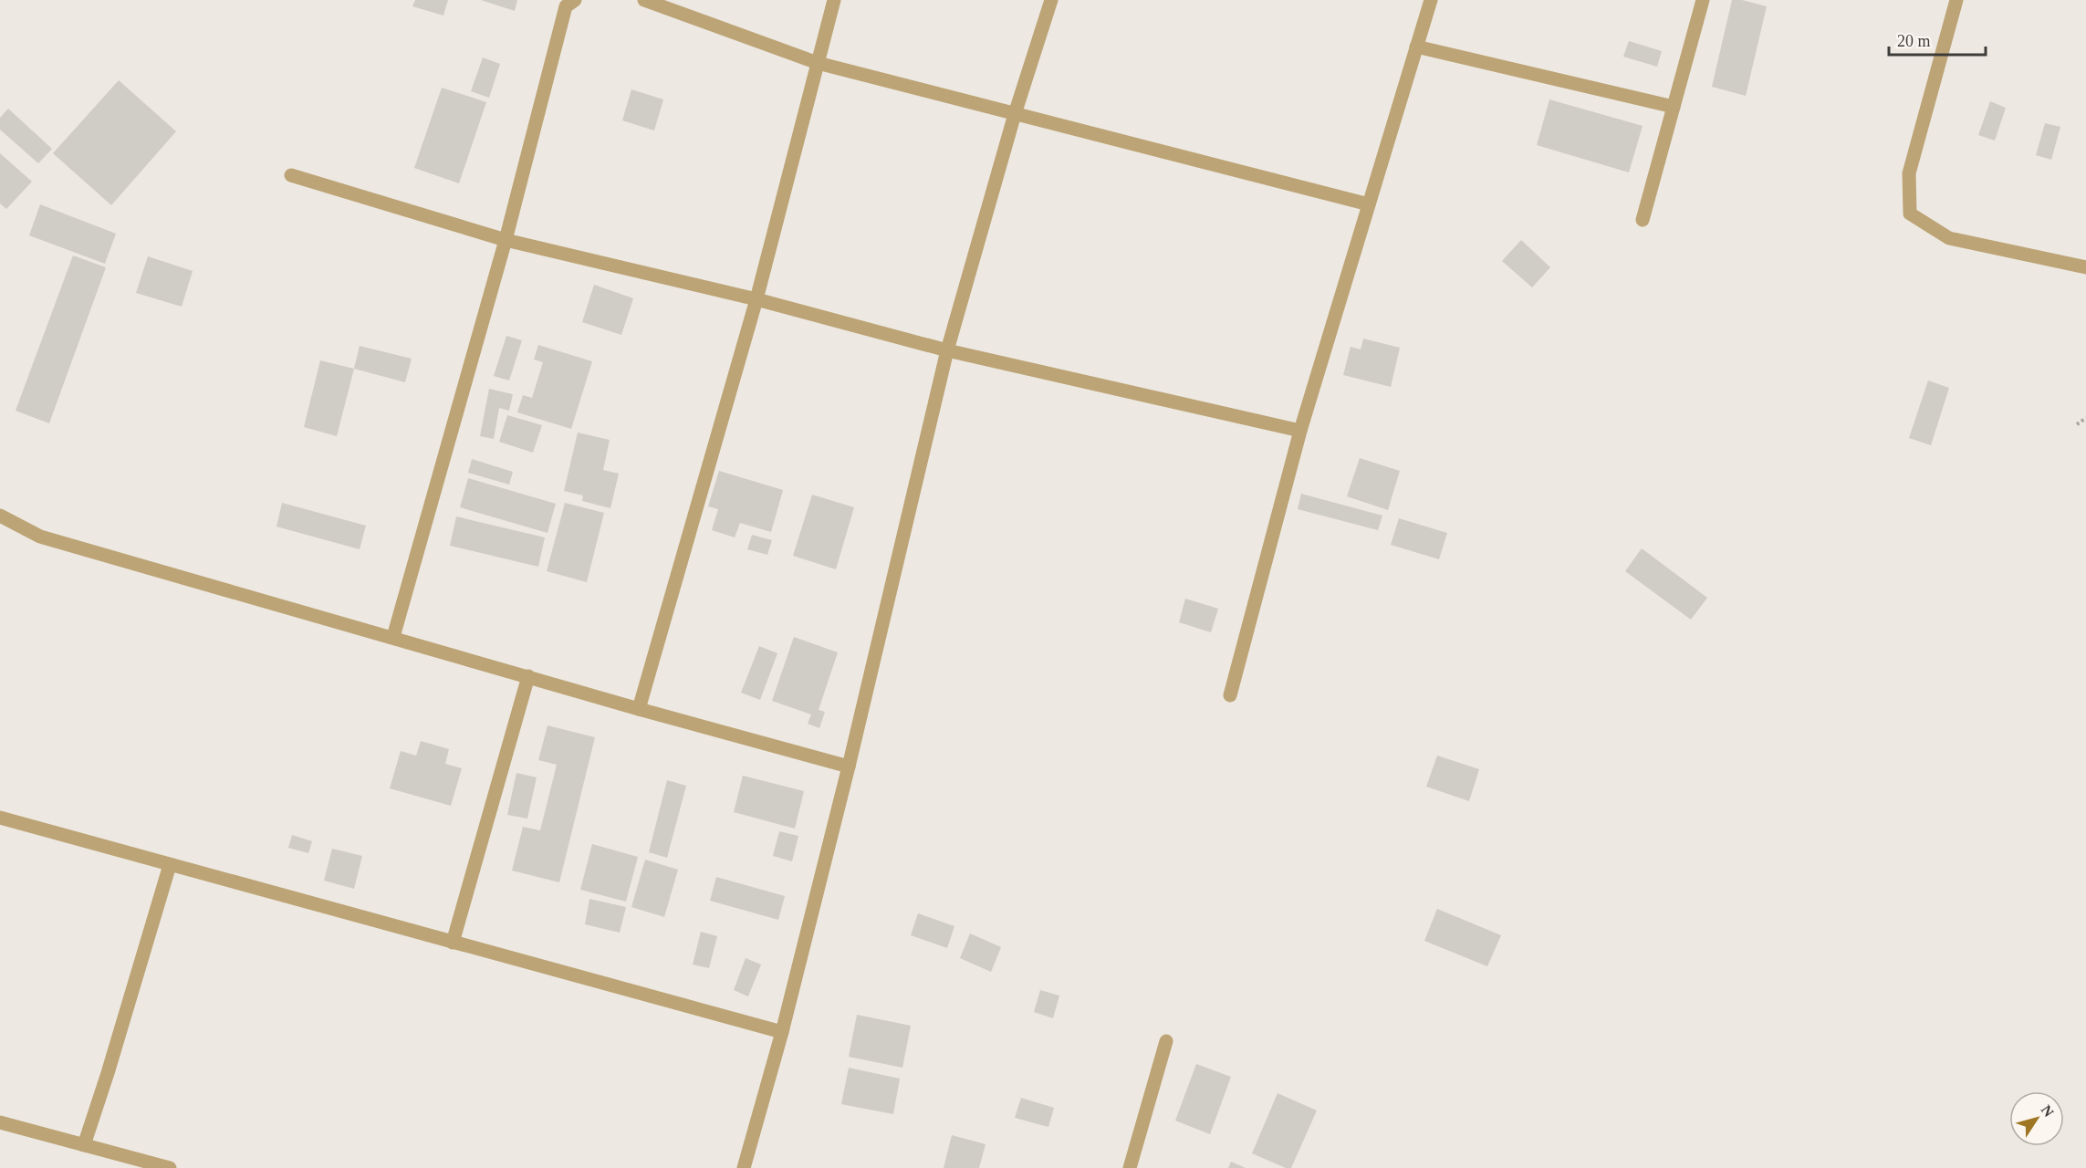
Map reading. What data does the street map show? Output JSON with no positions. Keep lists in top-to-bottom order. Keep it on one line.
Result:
{"scale_bar":"20 m","north":"top right"}
